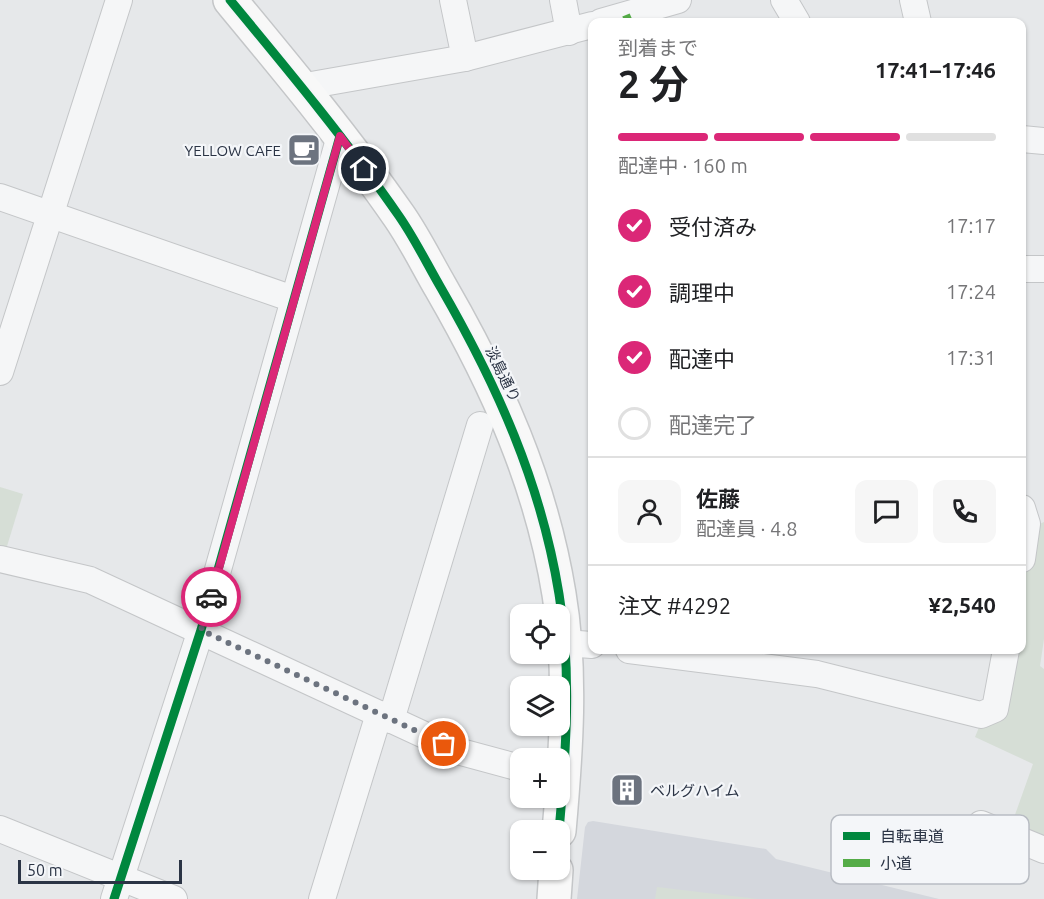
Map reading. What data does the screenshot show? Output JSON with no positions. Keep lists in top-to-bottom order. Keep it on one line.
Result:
{"streets":{"main road":["淡島通り"]},"places":{"cafe":["YELLOW CAFE"],"building":["ベルグハイム"]},"legend":["自転車道","小道"],"scale_bar":"50 m","page":{"heading":["2 分","到着まで","17:41–17:46"],"panel":["佐藤","配達員 · 4.8","注文 #4292","¥2,540"],"bar":"配達中 · 160 m","list":[["受付済み","17:17"],["調理中","17:24"],["配達中","17:31"],"配達完了"],"map_buttons":["+","−"],"scale":"50 m"}}
